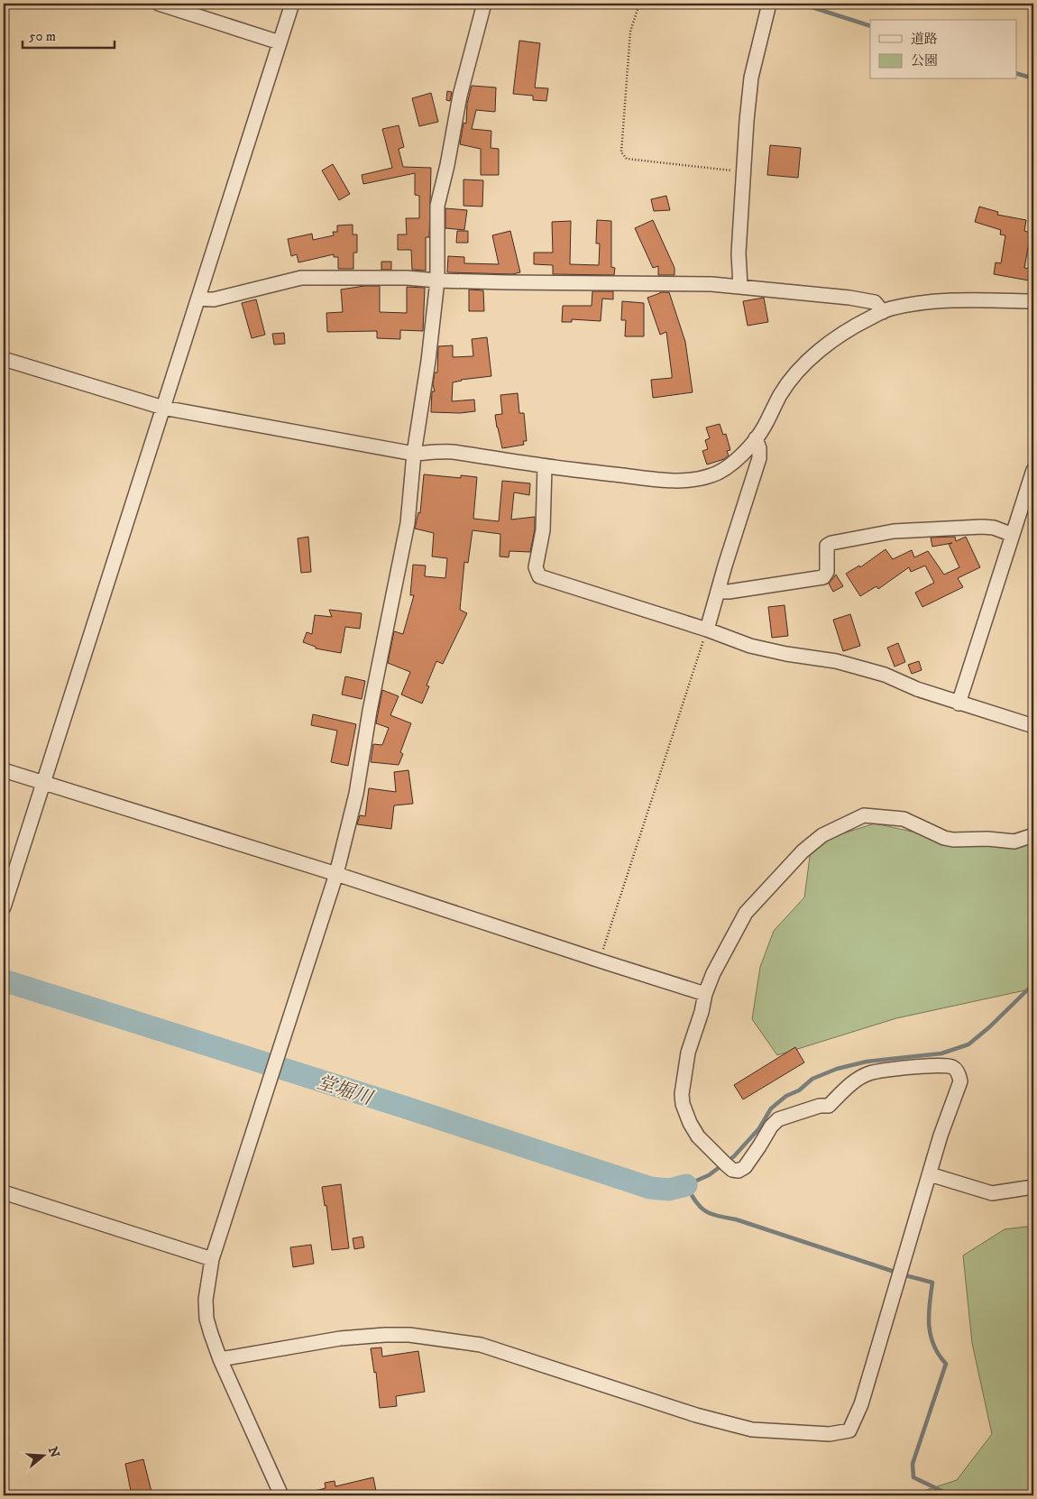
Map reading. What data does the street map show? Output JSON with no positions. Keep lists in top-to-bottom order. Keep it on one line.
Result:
{"water":["堂堀川"],"legend":["道路","公園"],"scale_bar":"50 m","north":"right"}
